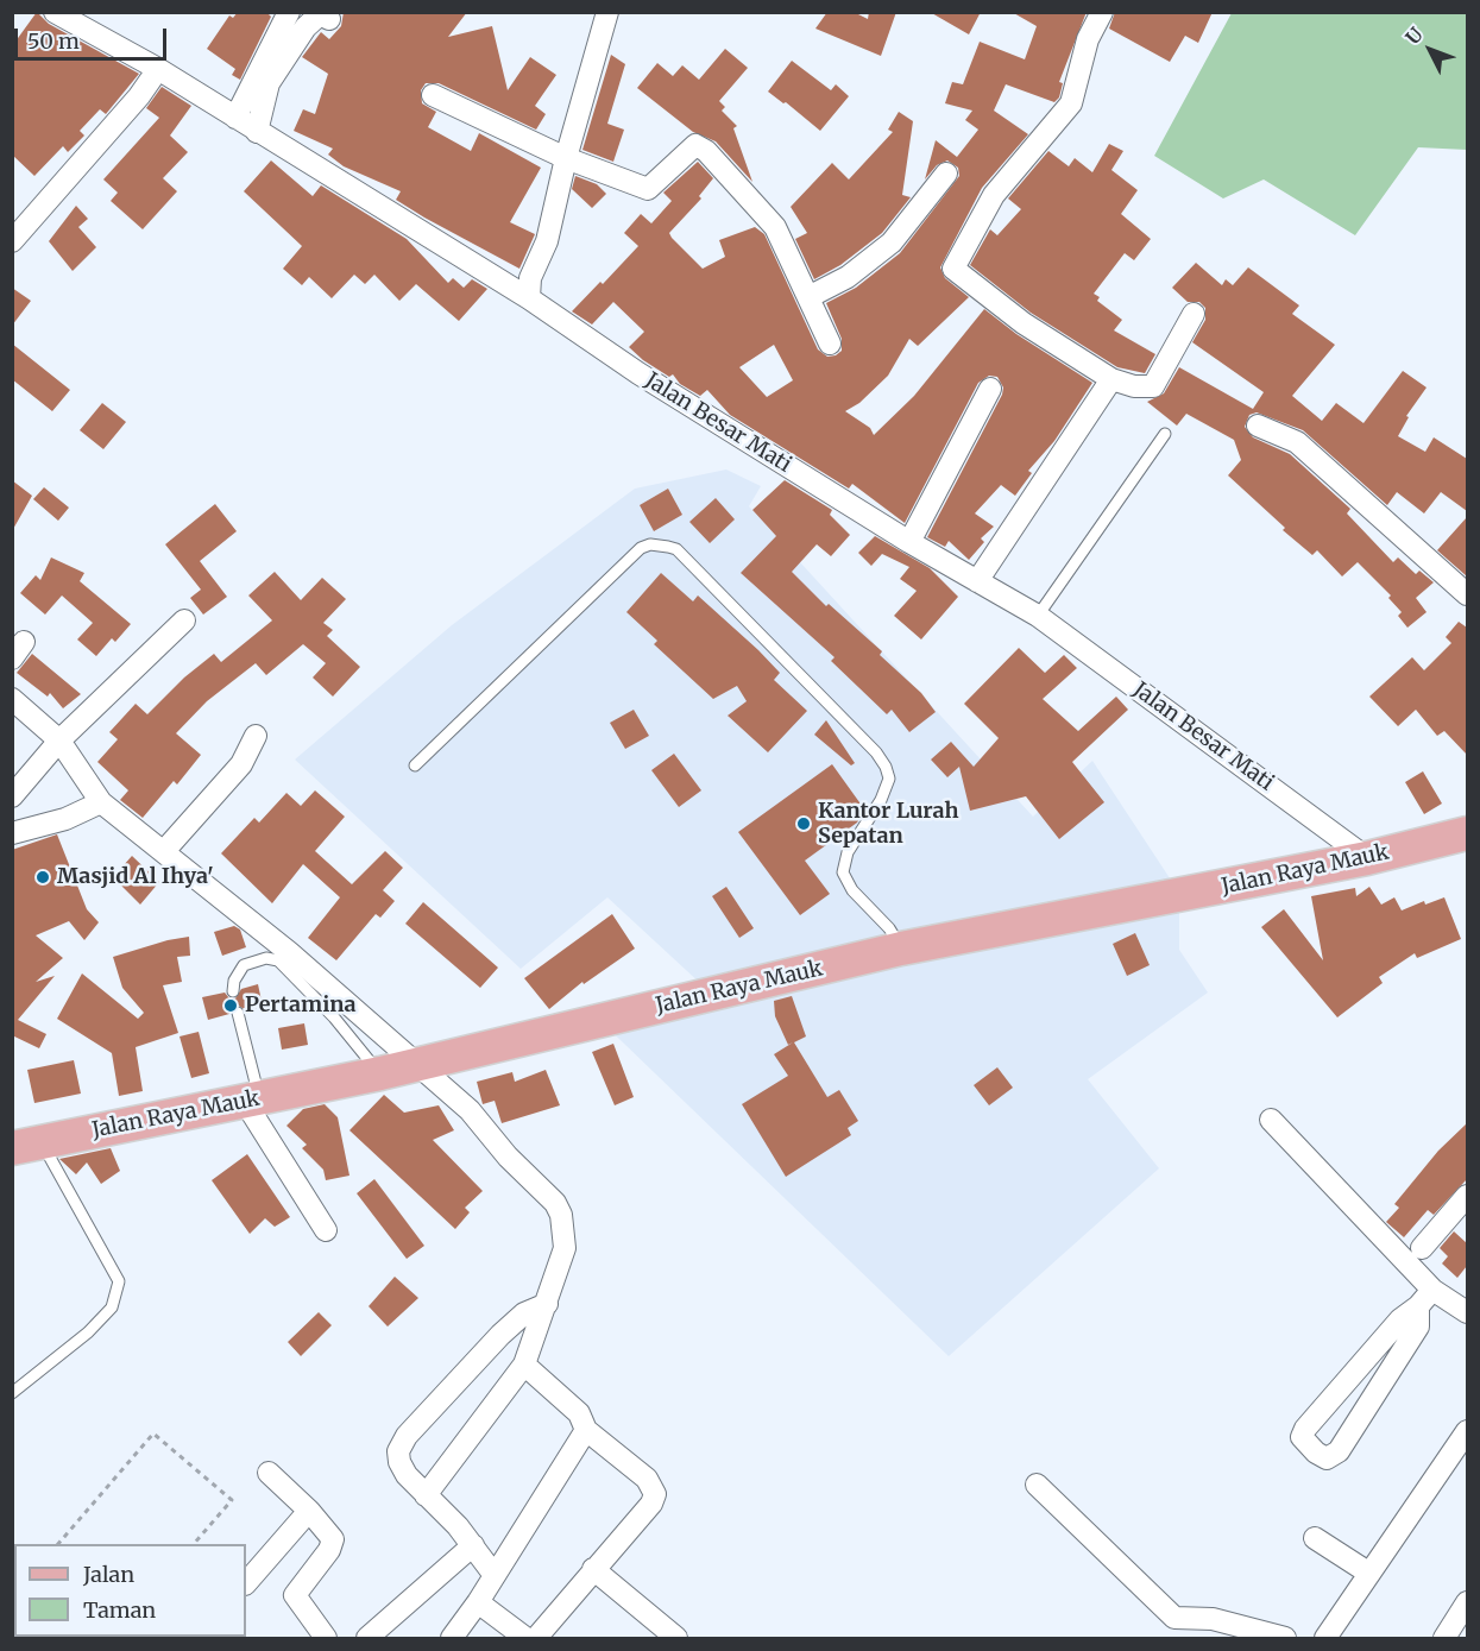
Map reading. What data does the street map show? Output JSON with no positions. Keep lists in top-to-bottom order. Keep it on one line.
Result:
{"streets":{"main road":["Jalan Raya Mauk"],"street":["Jalan Besar Mati"]},"crossings":[["Jalan Besar Mati","Jalan Raya Mauk"]],"places":["Kantor Lurah Sepatan","Masjid Al Ihya'","Pertamina"],"legend":["Jalan","Taman"],"scale_bar":"50 m","north":"top left"}
